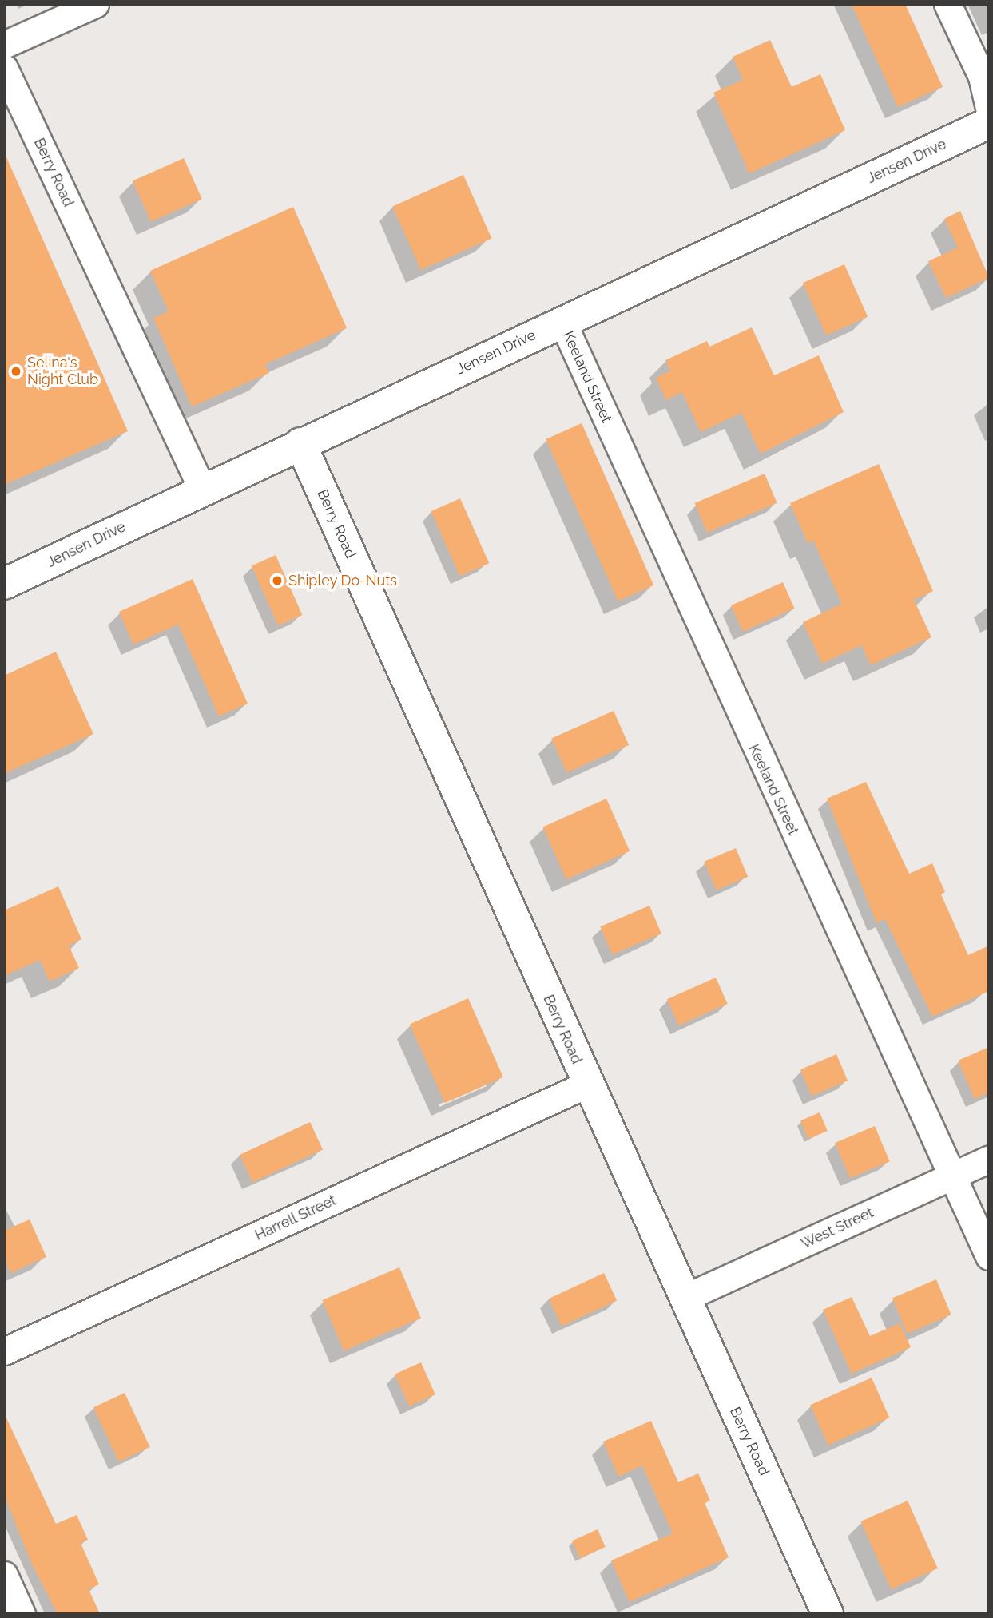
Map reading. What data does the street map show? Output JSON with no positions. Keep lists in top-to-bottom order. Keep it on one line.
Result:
{"streets":{"street":["Jensen Drive","Berry Road","Keeland Street","Harrell Street","West Street"]},"crossings":[["Jensen Drive","Berry Road"],["Jensen Drive","Keeland Street"],["Berry Road","Harrell Street"],["Berry Road","West Street"],["Keeland Street","West Street"]],"places":["Selina's Night Club","Shipley Do-Nuts"]}
